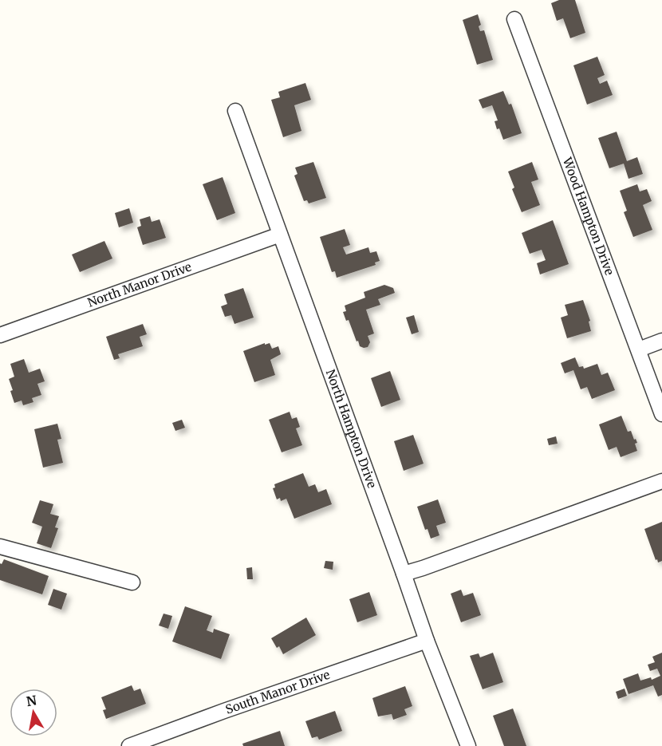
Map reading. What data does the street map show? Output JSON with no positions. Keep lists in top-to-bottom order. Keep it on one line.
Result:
{"streets":{"street":["Wood Hampton Drive","North Manor Drive","North Hampton Drive","South Manor Drive"]},"crossings":[["North Manor Drive","North Hampton Drive"],["North Hampton Drive","South Manor Drive"]],"north":"top"}
